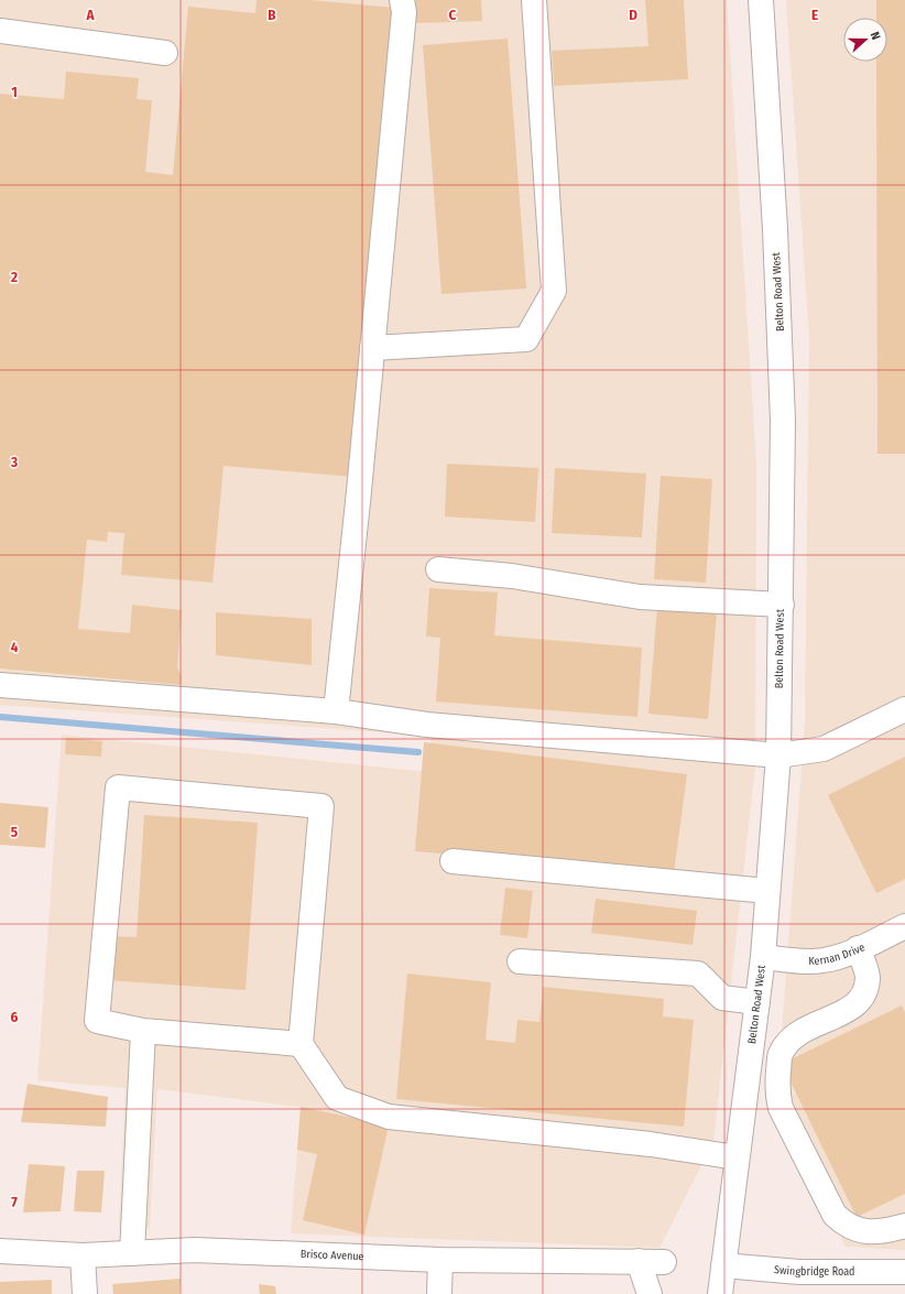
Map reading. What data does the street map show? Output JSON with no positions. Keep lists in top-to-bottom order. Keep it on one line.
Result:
{"streets":{"street":["Belton Road West","Kernan Drive","Brisco Avenue","Swingbridge Road"]},"crossings":[["Belton Road West","Kernan Drive"],["Belton Road West","Swingbridge Road"]],"north":"right","grid":{"columns":["A","B","C","D","E"],"rows":["1","2","3","4","5","6","7"]}}
